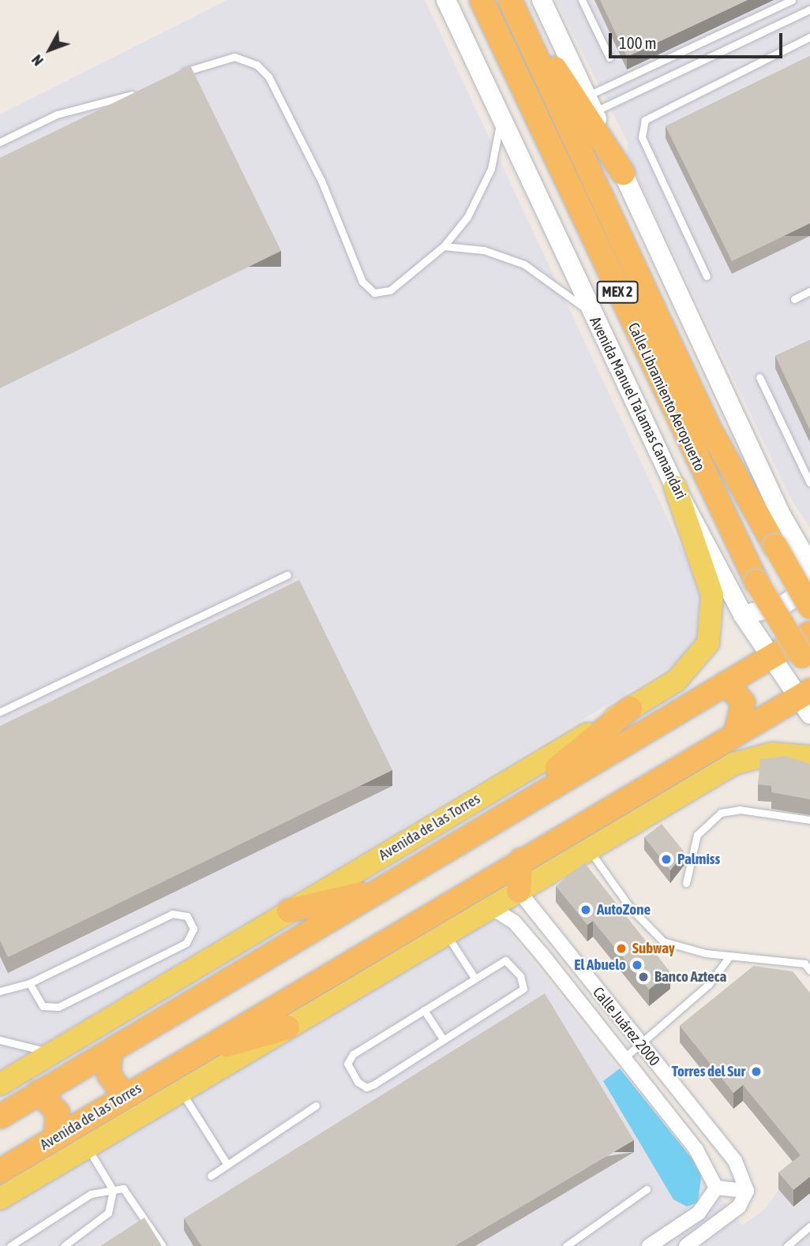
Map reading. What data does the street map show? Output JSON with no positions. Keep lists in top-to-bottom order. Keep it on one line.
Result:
{"streets":{"highway":["MEX 2","Calle Libramiento Aeropuerto","Avenida de las Torres"],"main road":["Avenida Manuel Talamas Camandari"],"street":["Calle Juárez 2000"]},"crossings":[["MEX 2","Calle Libramiento Aeropuerto"],["Avenida Manuel Talamas Camandari","Avenida de las Torres"],["Avenida de las Torres","Calle Juárez 2000"]],"places":["Palmiss","AutoZone","Subway","El Abuelo","Banco Azteca","Torres del Sur"],"scale_bar":"100 m","north":"bottom left"}
